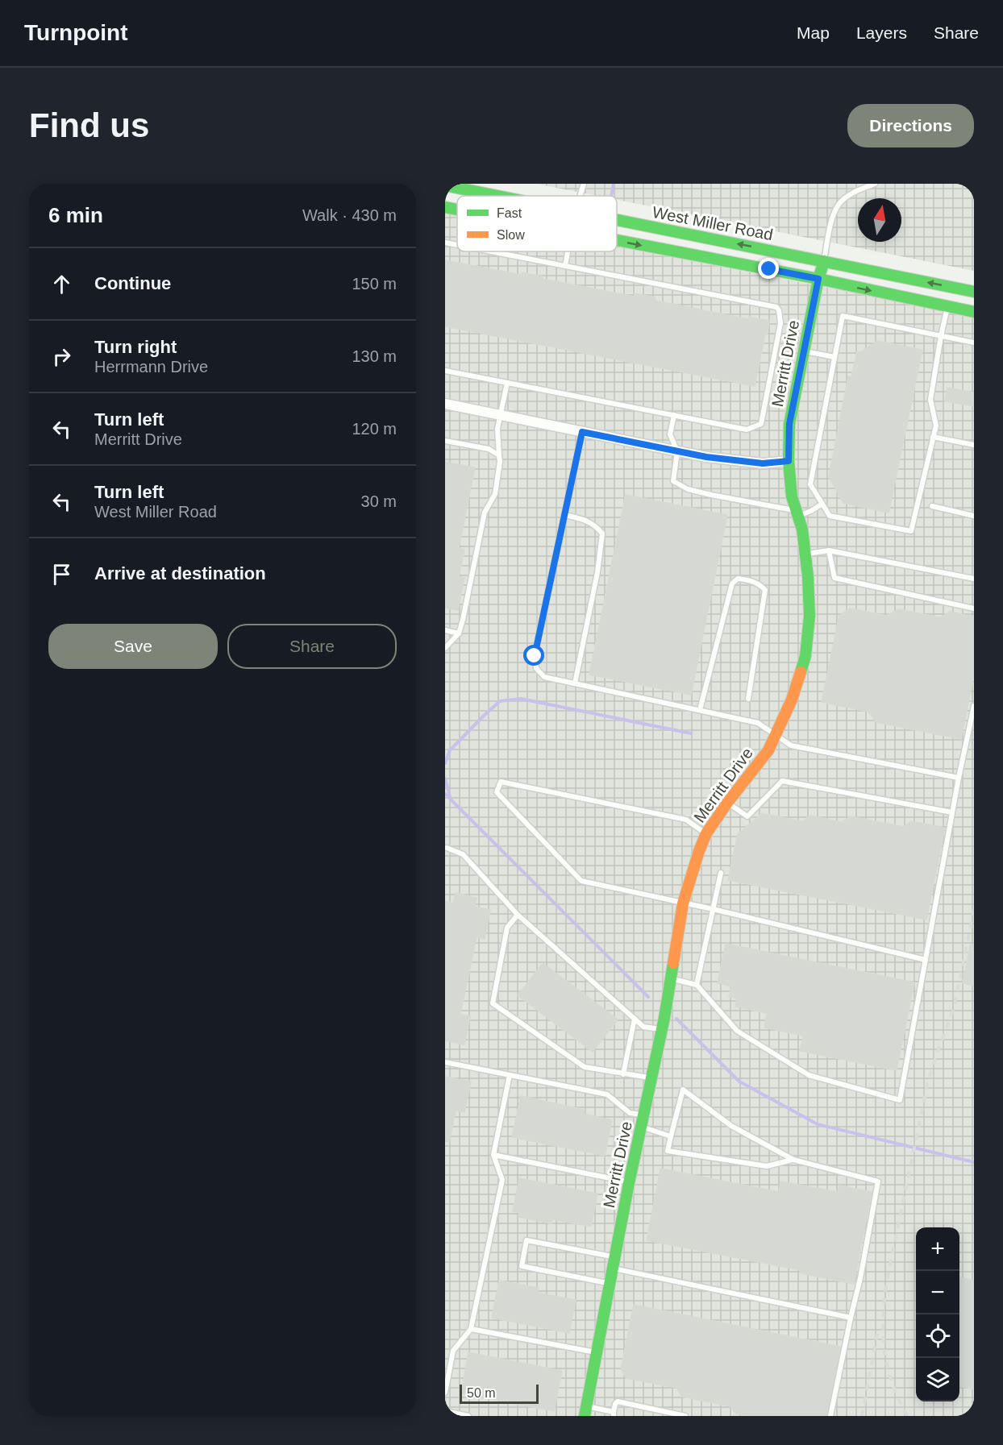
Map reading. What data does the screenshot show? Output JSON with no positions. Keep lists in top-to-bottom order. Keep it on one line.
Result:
{"streets":{"street":["West Miller Road","Merritt Drive"]},"crossings":[["West Miller Road","Merritt Drive"]],"legend":["Fast","Slow"],"scale_bar":"50 m","north":"top","page":{"header":"Turnpoint","nav":["Map","Layers","Share"],"buttons":["Directions",["Save","Share"]],"title":"Find us","heading":["6 min","Walk · 430 m"],"list":[["Continue","150 m"],["Turn right","Herrmann Drive","130 m"],["Turn left","Merritt Drive","120 m"],["Turn left","West Miller Road","30 m"],"Arrive at destination"],"map_buttons":["+","−"],"scale":"50 m"}}
